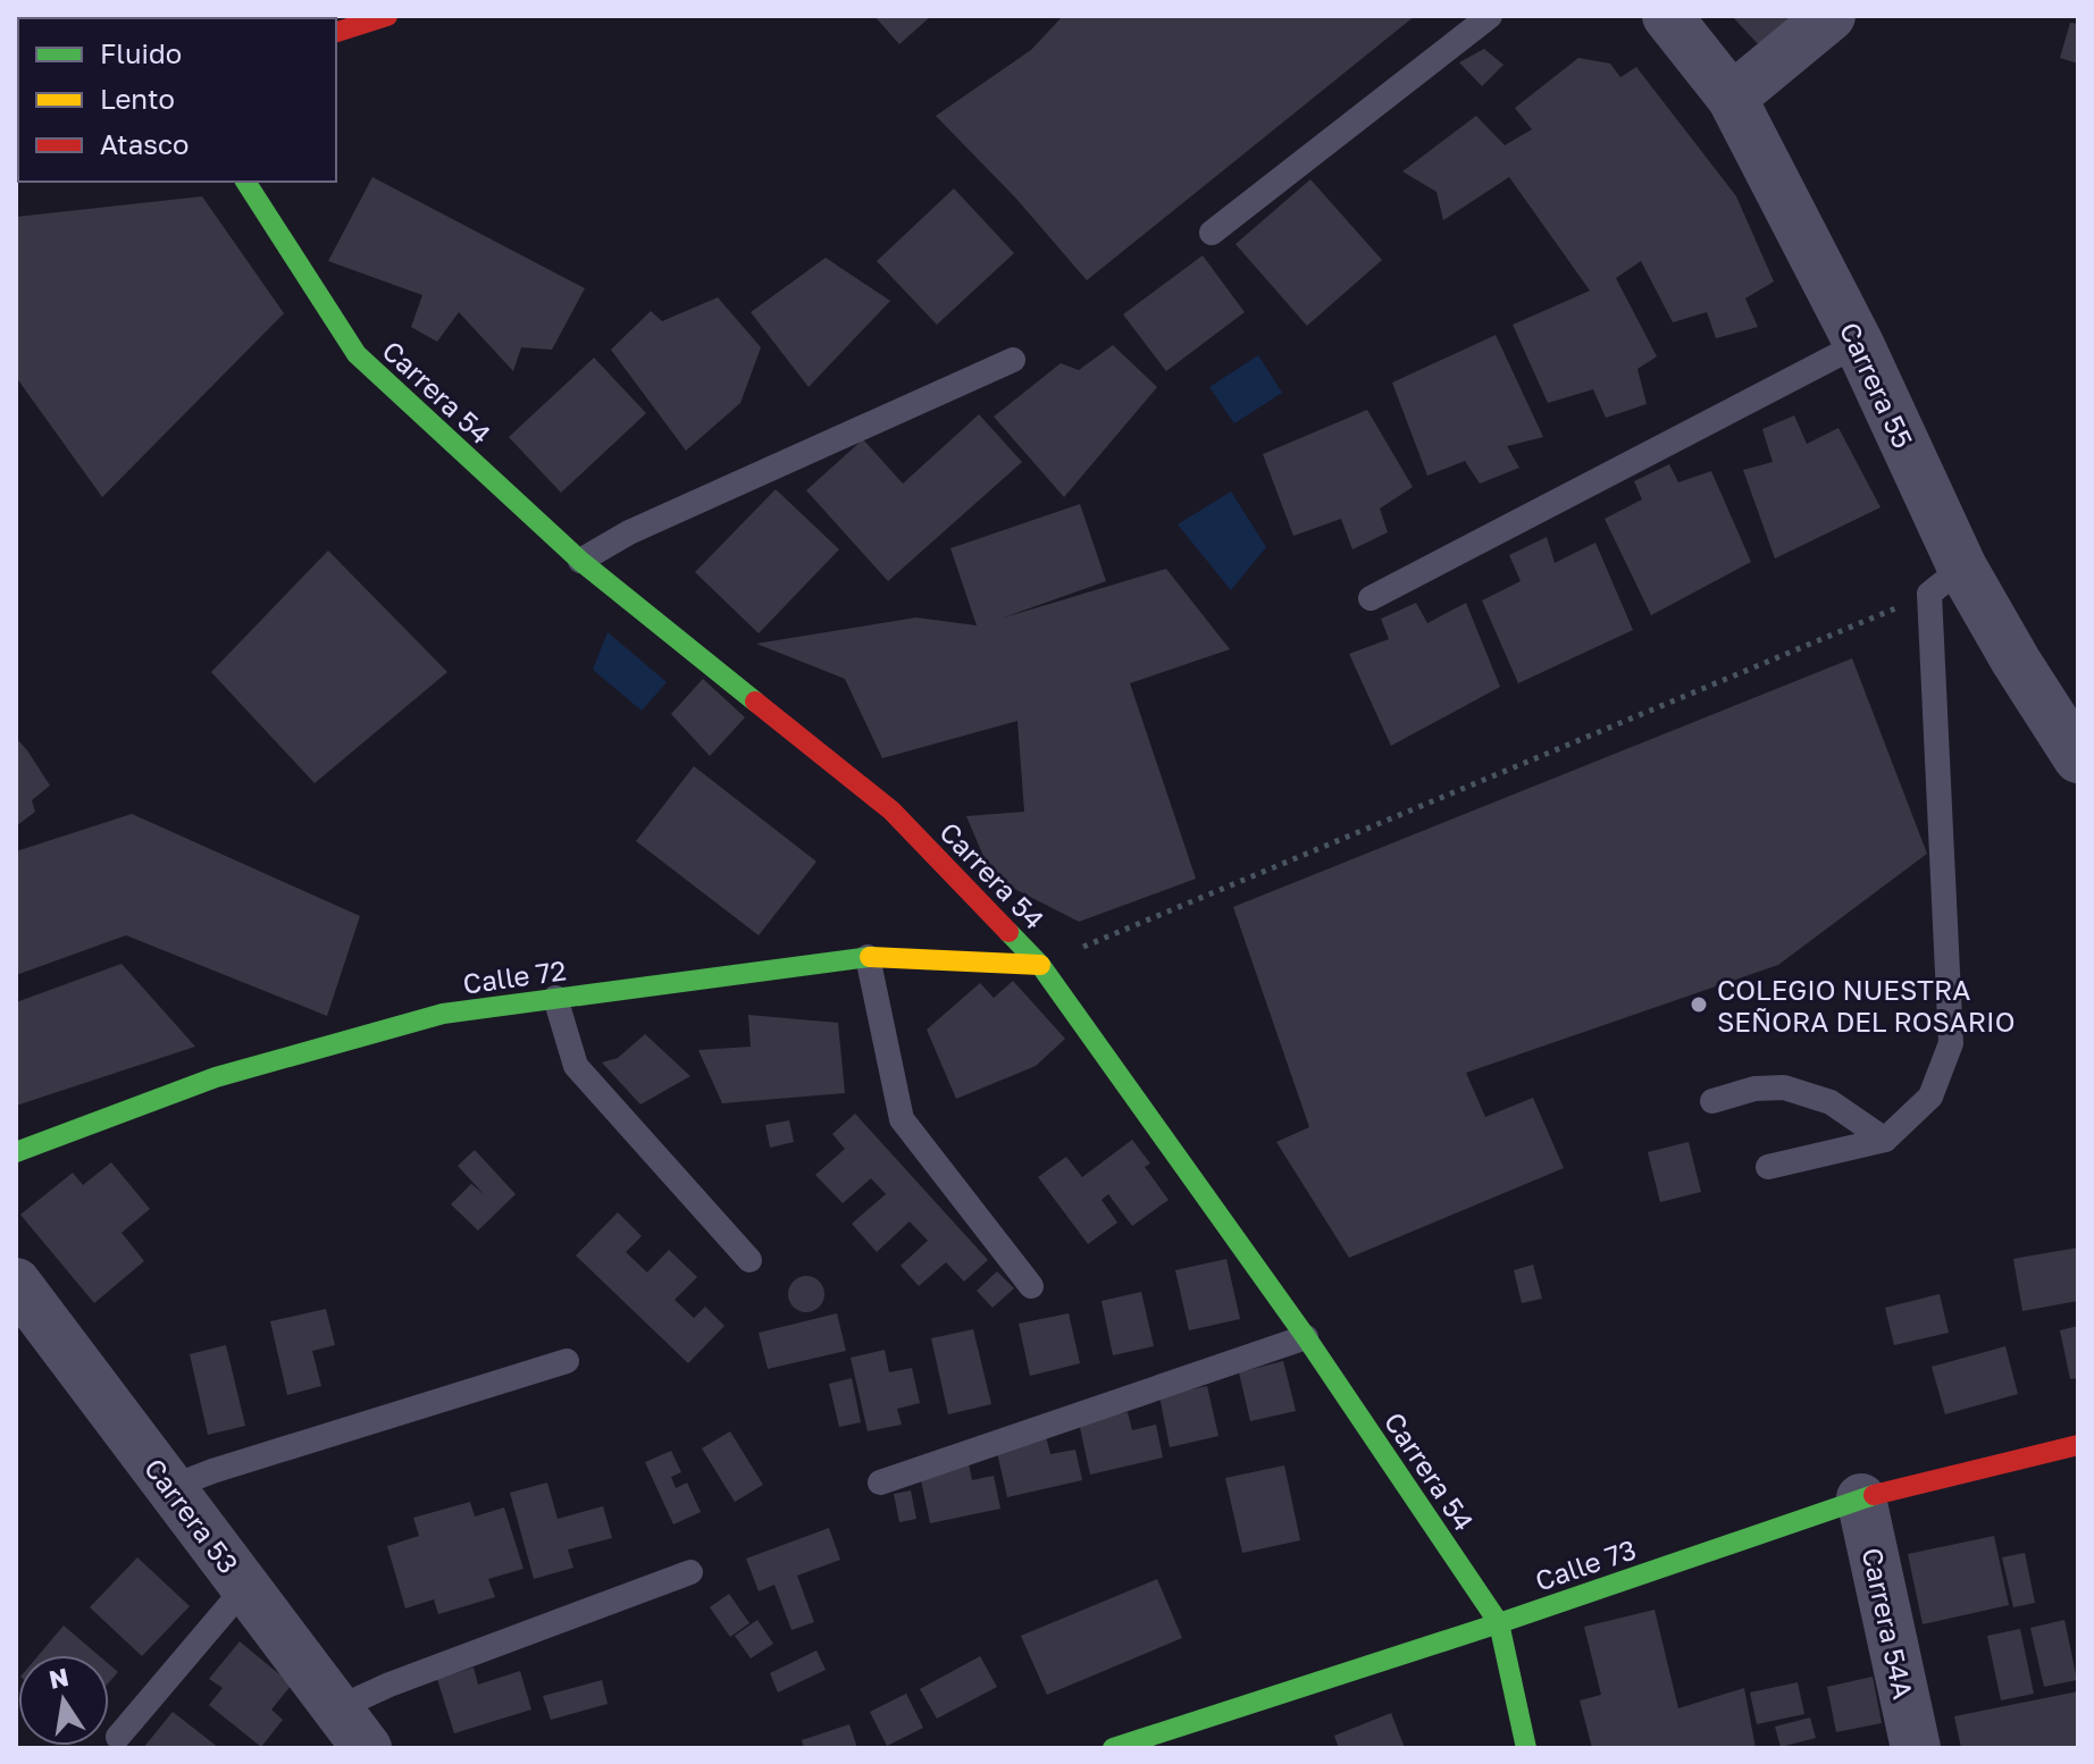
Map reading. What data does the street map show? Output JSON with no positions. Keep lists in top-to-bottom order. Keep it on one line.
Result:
{"streets":{"street":["Carrera 55","Carrera 54","Calle 72","Carrera 53","Calle 73","Carrera 54A"]},"crossings":[["Carrera 54","Calle 72"],["Carrera 54","Calle 73"],["Calle 73","Carrera 54A"]],"places":["COLEGIO NUESTRA SEÑORA DEL ROSARIO"],"legend":["Fluido","Lento","Atasco"],"north":"top"}
